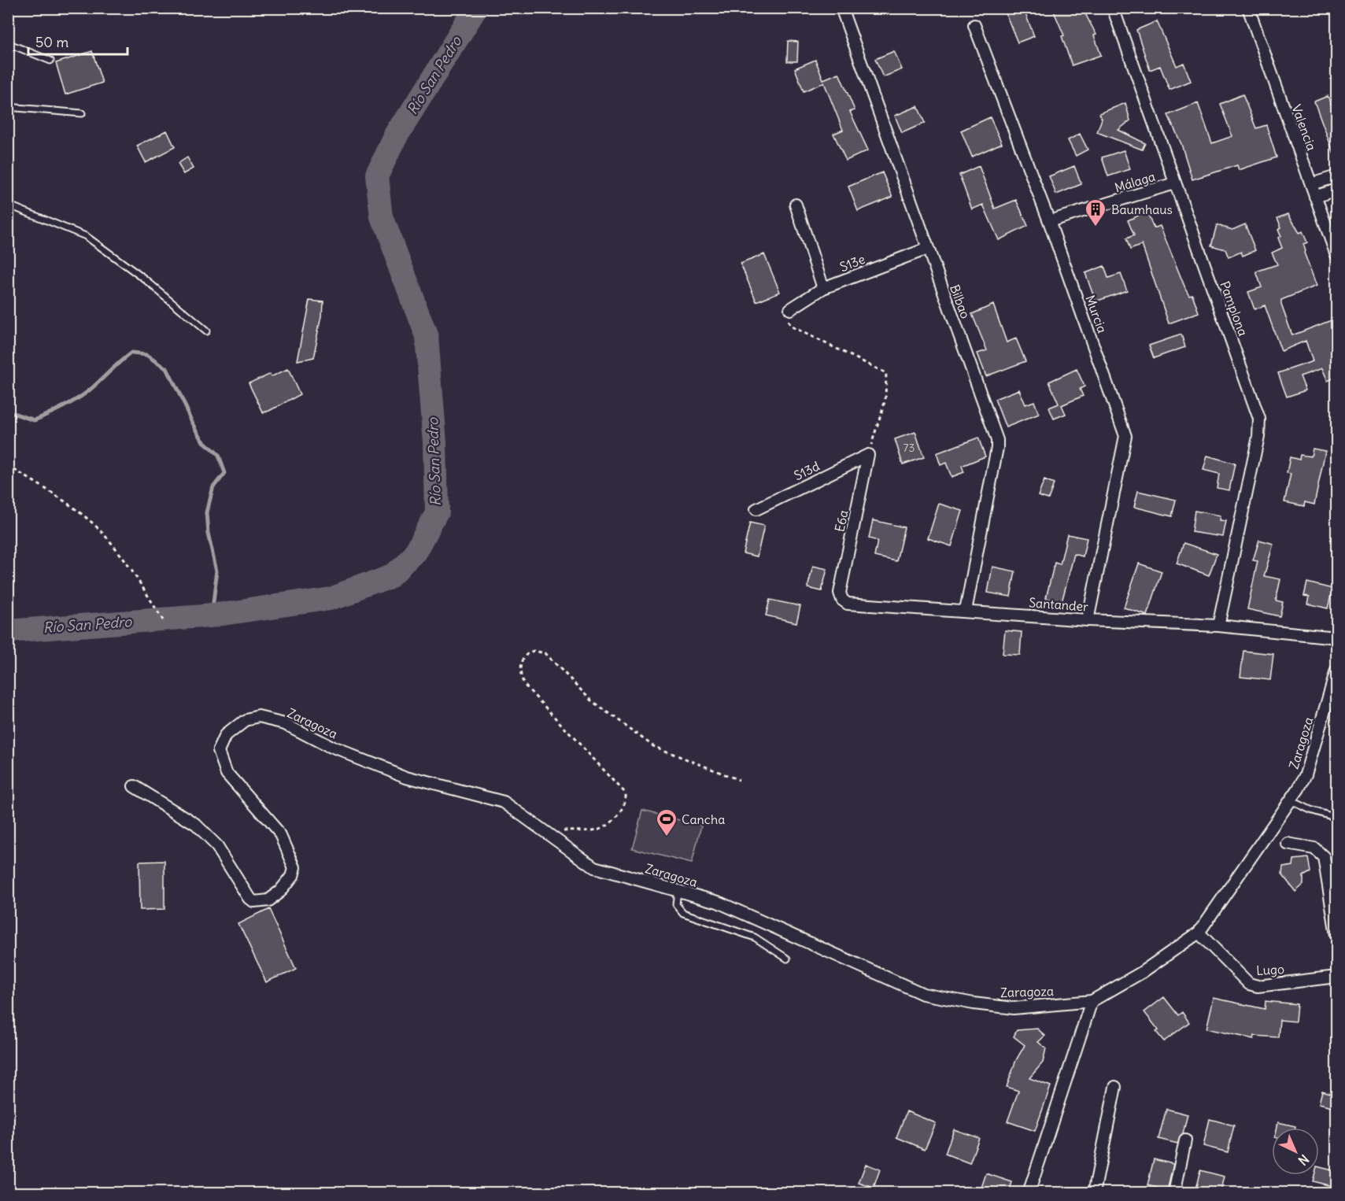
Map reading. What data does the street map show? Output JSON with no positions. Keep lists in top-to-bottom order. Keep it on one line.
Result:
{"streets":{"street":["Valencia","Málaga","S13e","Bilbao","Pamplona","Murcia","S13d","E6a","Santander","Zaragoza","Lugo"]},"crossings":[["Málaga","Pamplona"],["Málaga","Murcia"],["S13e","Bilbao"],["Bilbao","Santander"],["Pamplona","Santander"],["Murcia","Santander"],["S13d","E6a"],["E6a","Santander"],["Zaragoza","Lugo"]],"water":["Río San Pedro"],"places":{"building":["Baumhaus"],"sports":["Cancha"]},"house_numbers":["73"],"scale_bar":"50 m","north":"bottom right"}
